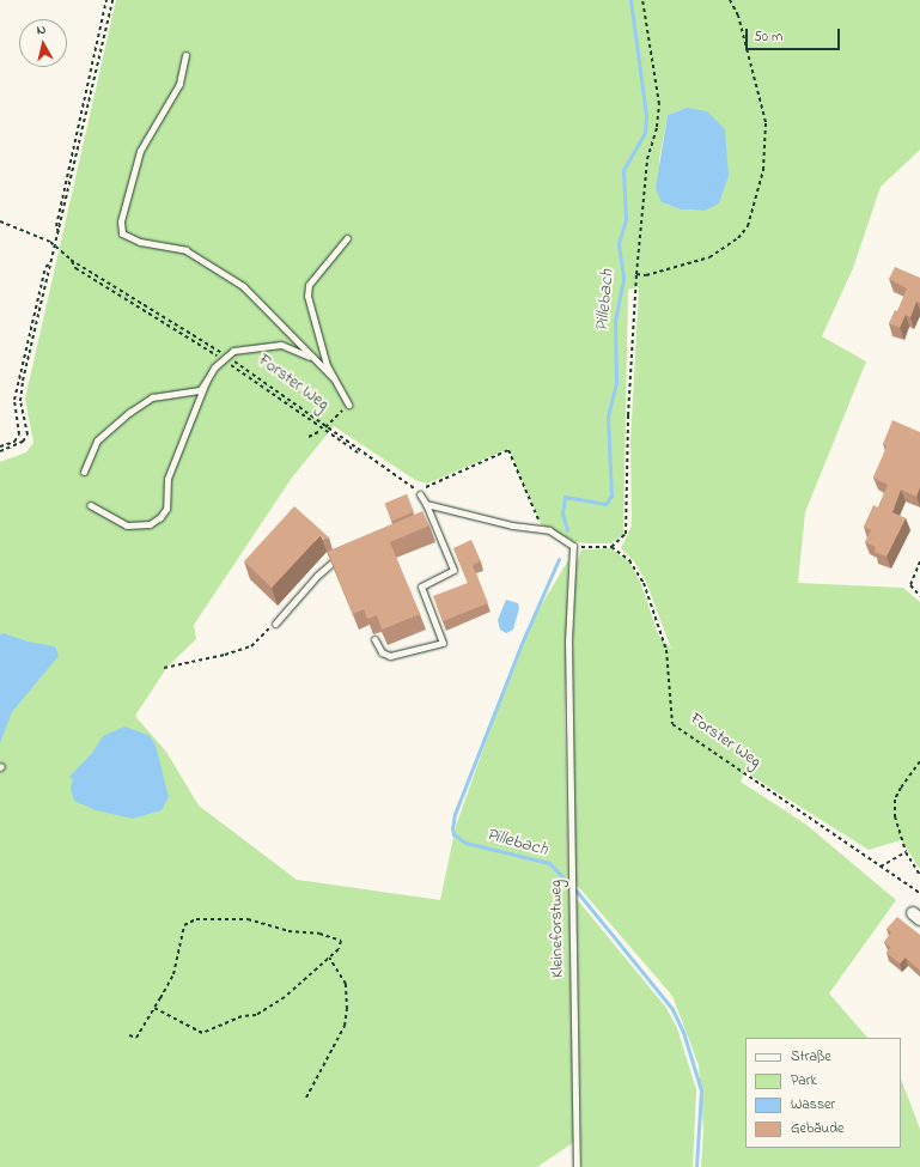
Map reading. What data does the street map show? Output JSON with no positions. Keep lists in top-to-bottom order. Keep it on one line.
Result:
{"streets":{"lane":["Kleineforstweg"],"path":["Forster Weg"]},"water":["Pillebach"],"legend":["Straße","Park","Wasser","Gebäude"],"scale_bar":"50 m","north":"top"}
